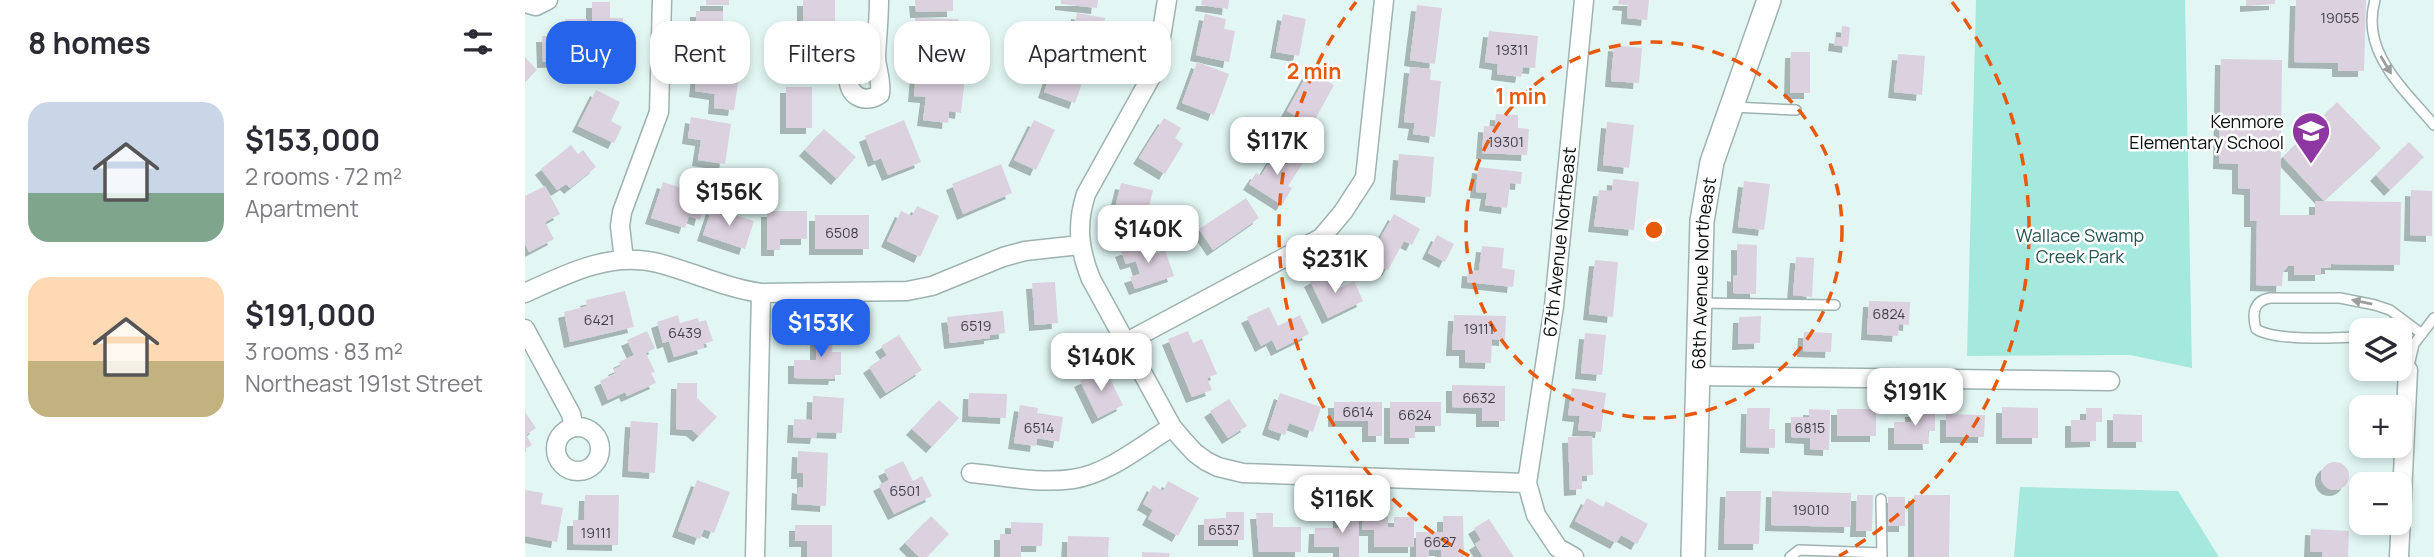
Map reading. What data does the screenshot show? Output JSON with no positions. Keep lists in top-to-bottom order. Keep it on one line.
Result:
{"streets":{"street":["67th Avenue Northeast","68th Avenue Northeast"]},"parks":["Wallace Swamp Creek Park"],"places":{"school or university":["Kenmore Elementary School"]},"house_numbers":["19055","19311","19301","6508","6824","6421","6519","19111","6439","6632","6614","6624","6514","6815","6501","19010","6537","19111","6627"],"page":{"heading":"8 homes","chip":["Buy","Rent","Filters","New","Apartment"],"list":[{"name":"$153,000","note":"2 rooms · 72 m² · Apartment"},{"name":"$191,000","note":"3 rooms · 83 m² · Northeast 191st Street"}],"price":["$117K","$156K","$140K","$231K","$153K","$140K","$191K","$116K"],"map_buttons":["+","−"]},"rings":["2 min","1 min"]}
